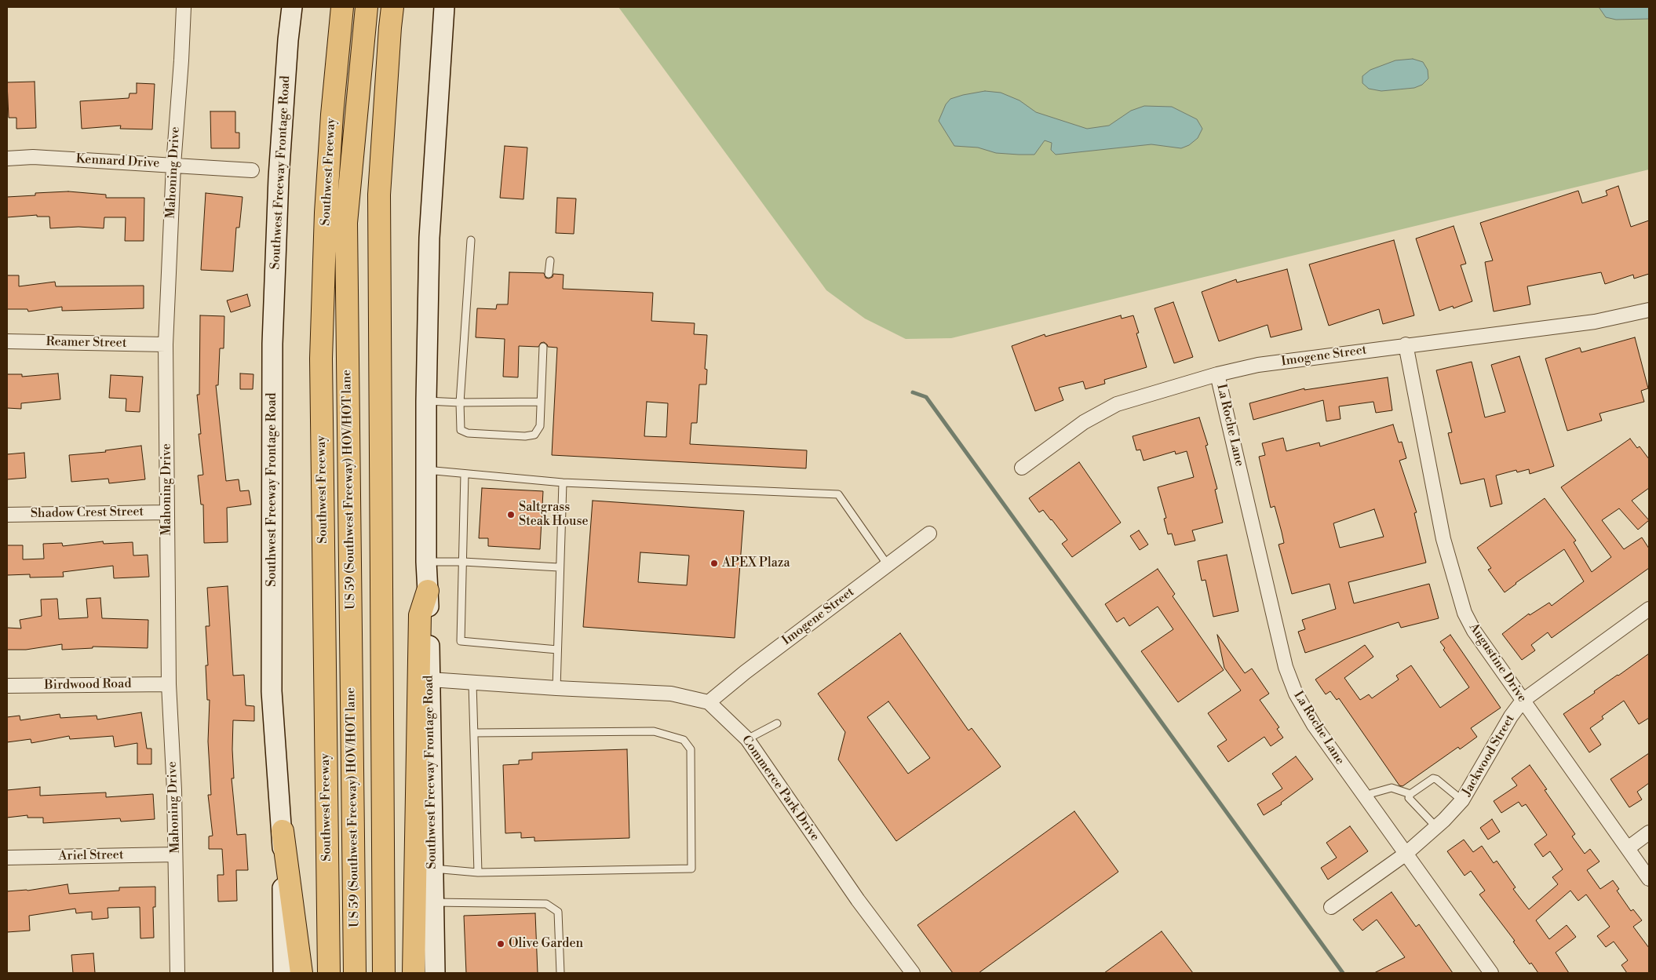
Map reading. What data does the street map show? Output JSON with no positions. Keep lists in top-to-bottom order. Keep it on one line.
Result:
{"streets":{"highway":["Southwest Freeway","US 59 (Southwest Freeway) HOV/HOT lane"],"main road":["Southwest Freeway Frontage Road"],"street":["Kennard Drive","Mahoning Drive","Reamer Street","Imogene Street","La Roche Lane","Shadow Crest Street","Augustine Drive","Birdwood Road","Jackwood Street","Commerce Park Drive","Ariel Street"]},"crossings":[["Kennard Drive","Mahoning Drive"],["Mahoning Drive","Reamer Street"],["Mahoning Drive","Shadow Crest Street"],["Mahoning Drive","Birdwood Road"],["Mahoning Drive","Ariel Street"],["Imogene Street","La Roche Lane"],["Imogene Street","Augustine Drive"],["Imogene Street","Commerce Park Drive"],["La Roche Lane","Jackwood Street"],["Augustine Drive","Jackwood Street"]],"places":["Saltgrass Steak House","APEX Plaza","Olive Garden"]}
